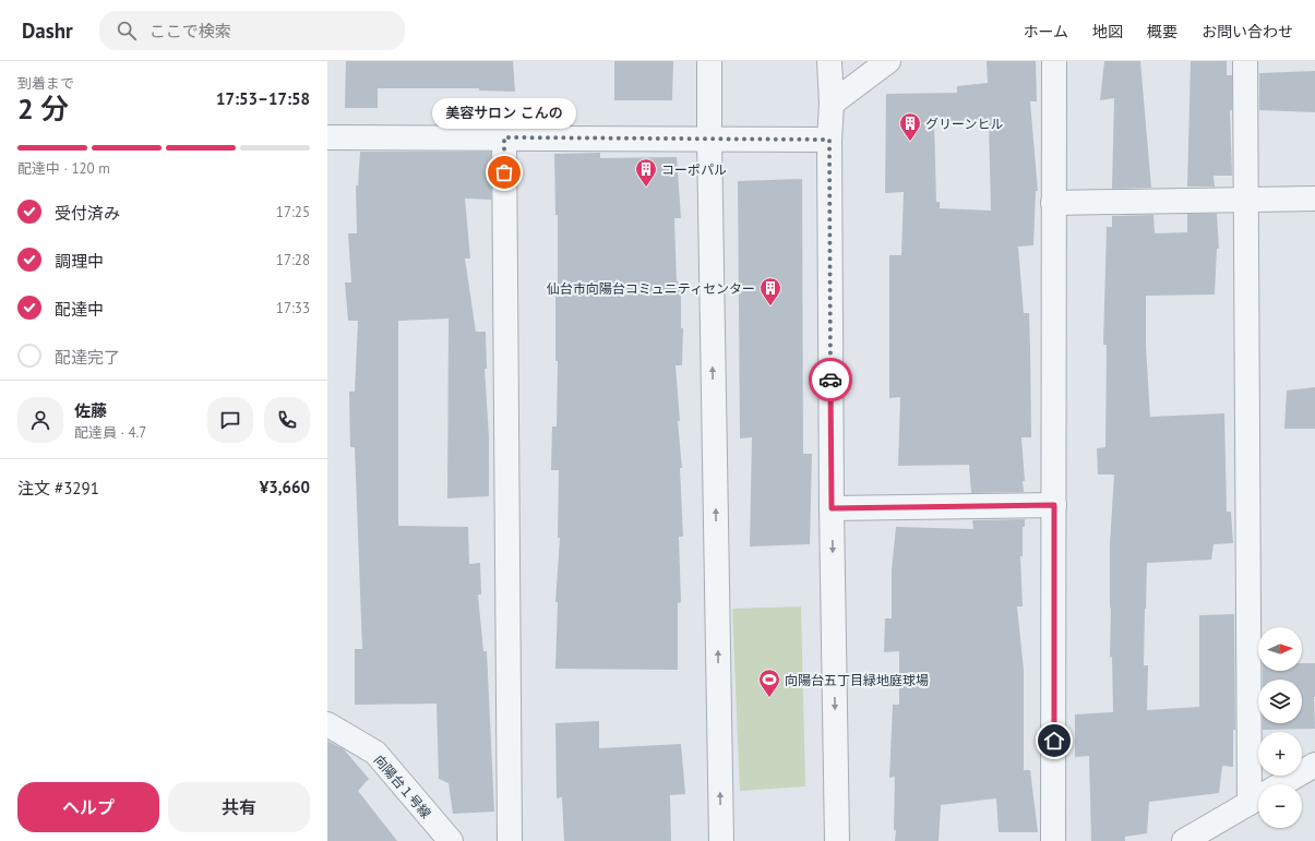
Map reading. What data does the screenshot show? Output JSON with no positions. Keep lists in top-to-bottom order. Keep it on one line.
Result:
{"streets":{"street":["向陽台１号線"]},"places":{"building":["グリーンヒル","コーポパル","仙台市向陽台コミュニティセンター"],"other":["美容サロン こんの"],"sports":["向陽台五丁目緑地庭球場"]},"north":"right","page":{"header":"Dashr","search":"ここで検索","nav":["ホーム","地図","概要","お問い合わせ"],"heading":["2 分","到着まで","17:53–17:58"],"panel":["佐藤","配達員 · 4.7","注文 #3291","¥3,660"],"bubble":"美容サロン こんの","bar":"配達中 · 120 m","list":[["受付済み","17:25"],["調理中","17:28"],["配達中","17:33"],"配達完了"],"map_buttons":["+","−"],"buttons":["ヘルプ","共有"]}}
